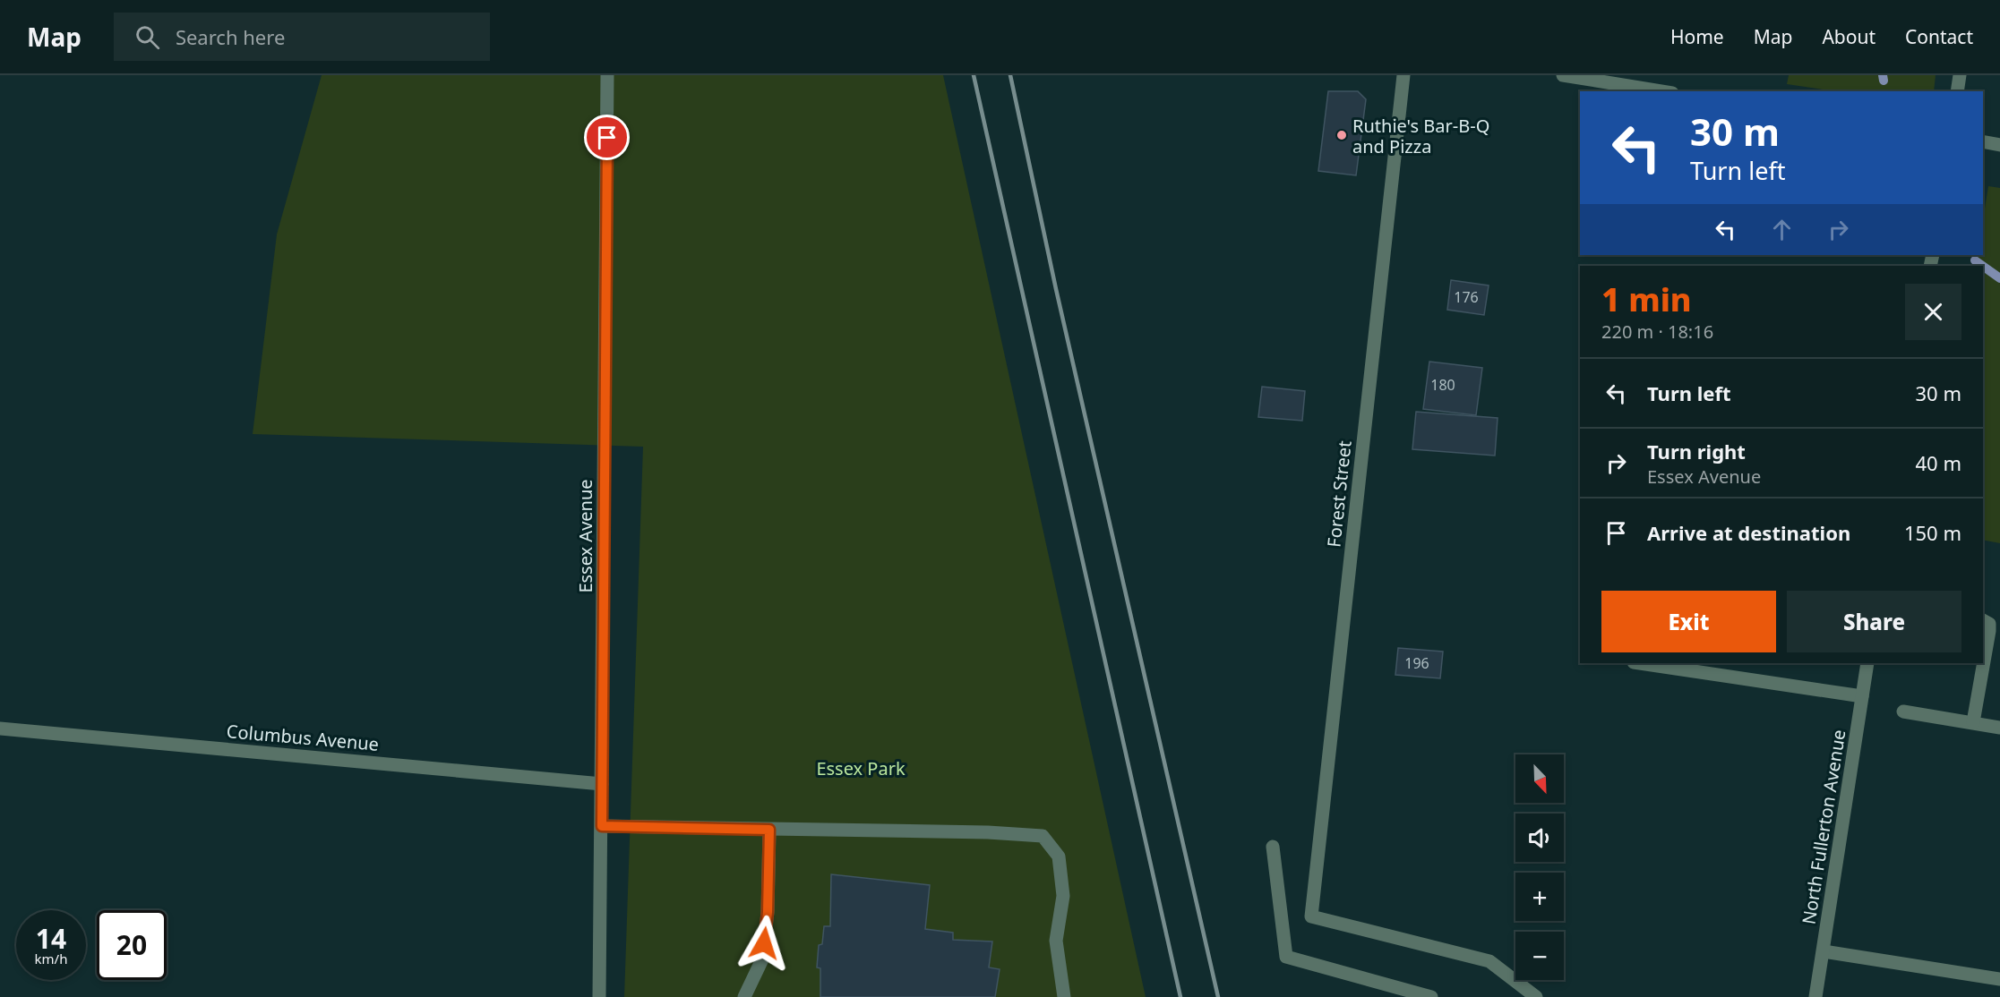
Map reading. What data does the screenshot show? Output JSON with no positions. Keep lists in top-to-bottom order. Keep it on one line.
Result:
{"streets":{"street":["Forest Street","Essex Avenue","Columbus Avenue","North Fullerton Avenue"]},"crossings":[["Essex Avenue","Columbus Avenue"]],"parks":["Essex Park"],"places":["Ruthie's Bar-B-Q and Pizza"],"house_numbers":["176","180","196"],"north":"bottom right","page":{"header":"Map","search":"Search here","nav":["Home","Map","About","Contact"],"turn":["30 m","Turn left"],"heading":["1 min","220 m · 18:16"],"list":[{"name":"Turn left","value":"30 m"},{"name":"Turn right","note":"Essex Avenue","value":"40 m"},{"name":"Arrive at destination","value":"150 m"}],"buttons":["Exit","Share"],"map_buttons":["+","−"],"speed":"14 km/h","limit":"20"}}
